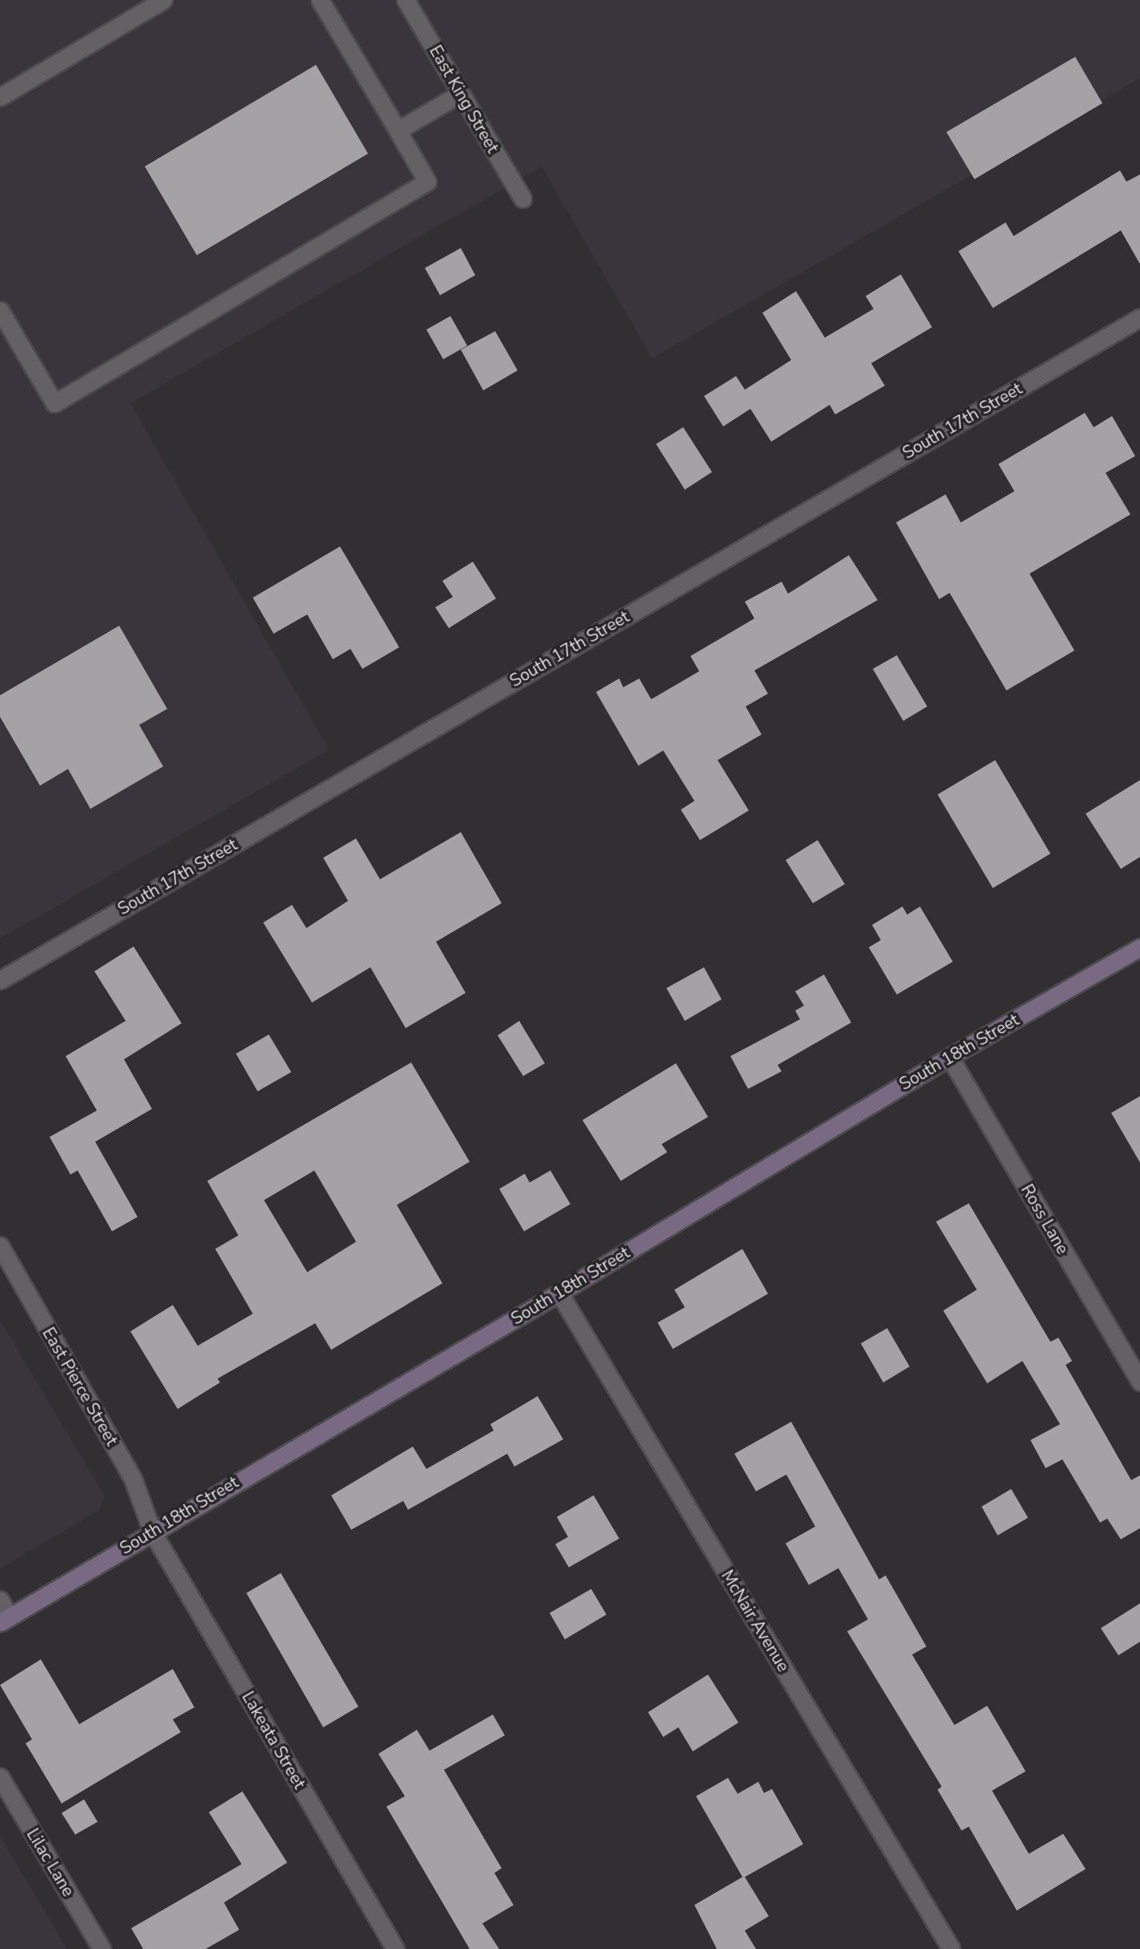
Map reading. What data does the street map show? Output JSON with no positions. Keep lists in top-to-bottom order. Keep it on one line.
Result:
{"streets":{"street":["East King Street","South 17th Street","South 18th Street","Ross Lane","East Pierce Street","McNair Avenue","Lakeata Street","Lilac Lane"]},"crossings":[["South 18th Street","Ross Lane"],["South 18th Street","East Pierce Street"],["South 18th Street","McNair Avenue"],["South 18th Street","Lakeata Street"],["East Pierce Street","Lakeata Street"]]}
